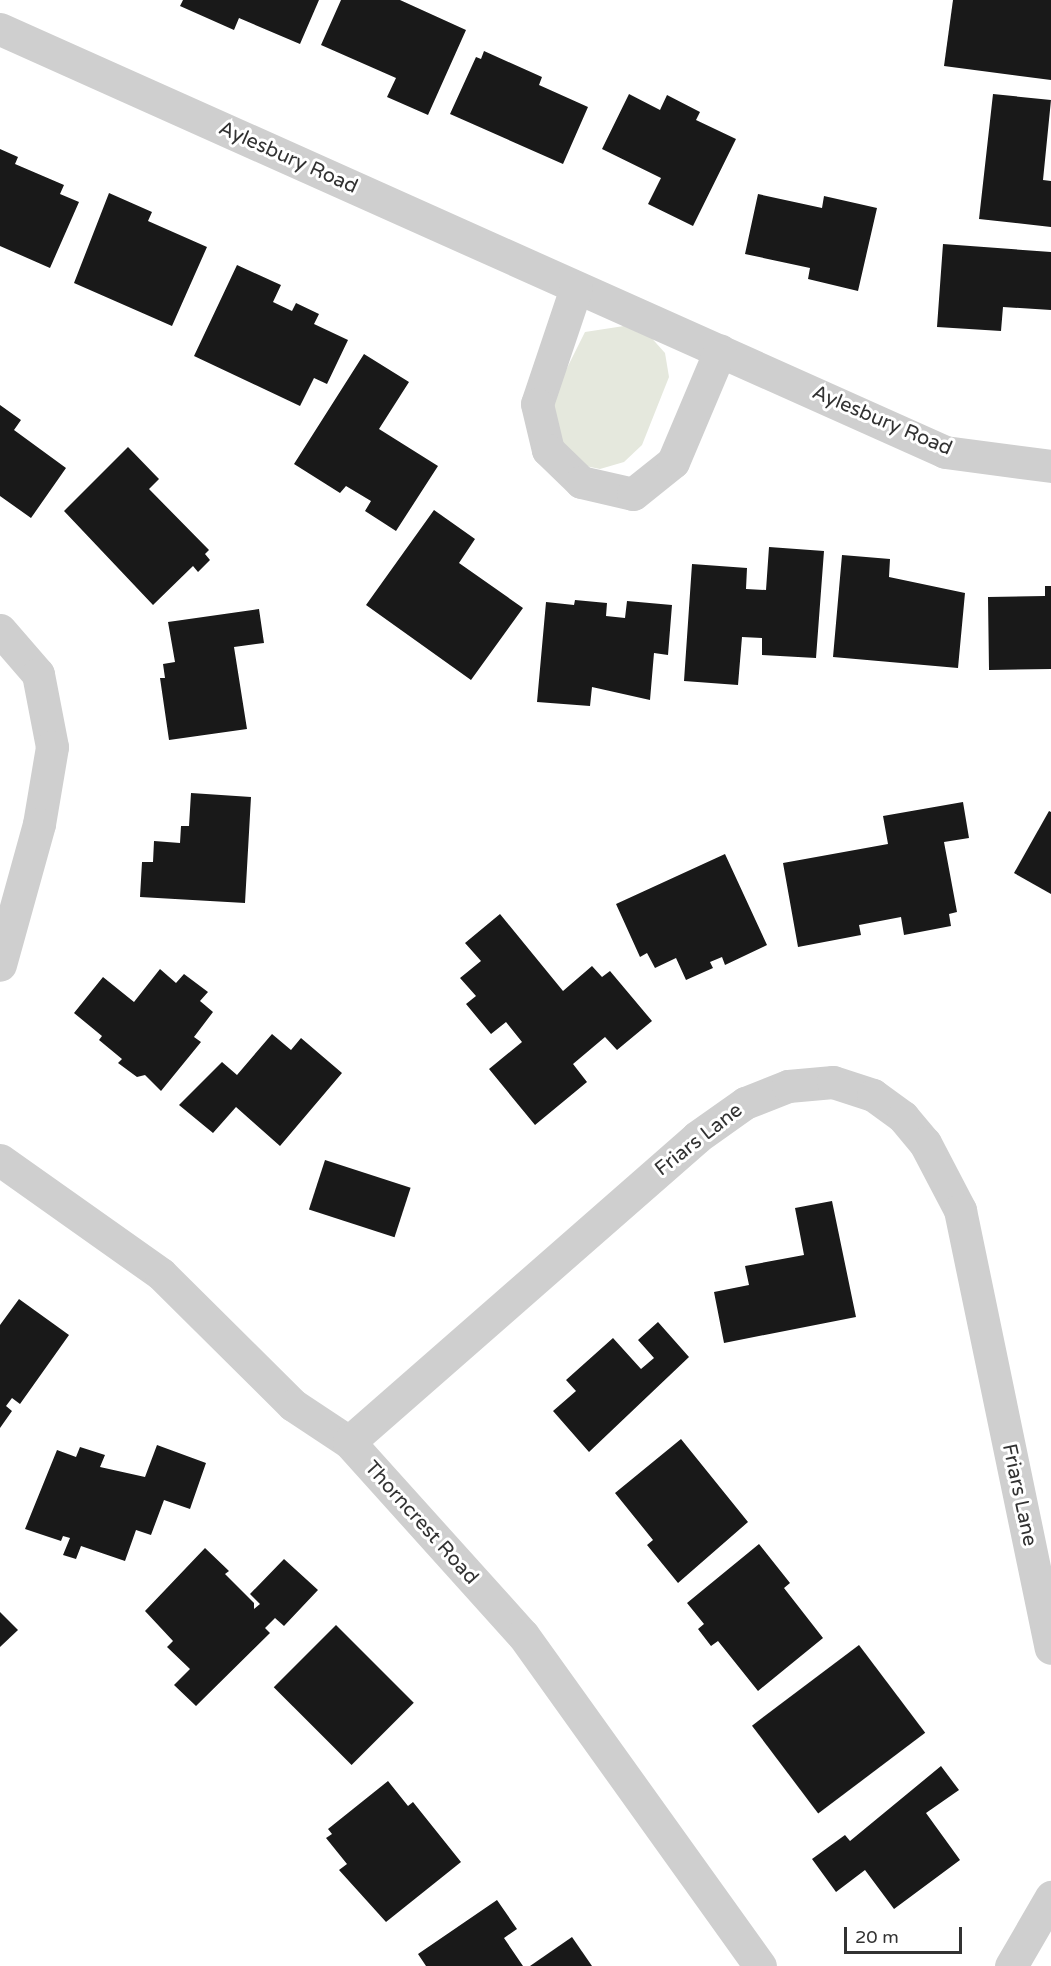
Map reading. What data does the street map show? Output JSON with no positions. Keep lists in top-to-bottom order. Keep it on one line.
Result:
{"streets":{"street":["Aylesbury Road","Friars Lane","Thorncrest Road"]},"crossings":[["Friars Lane","Thorncrest Road"]],"scale_bar":"20 m"}
